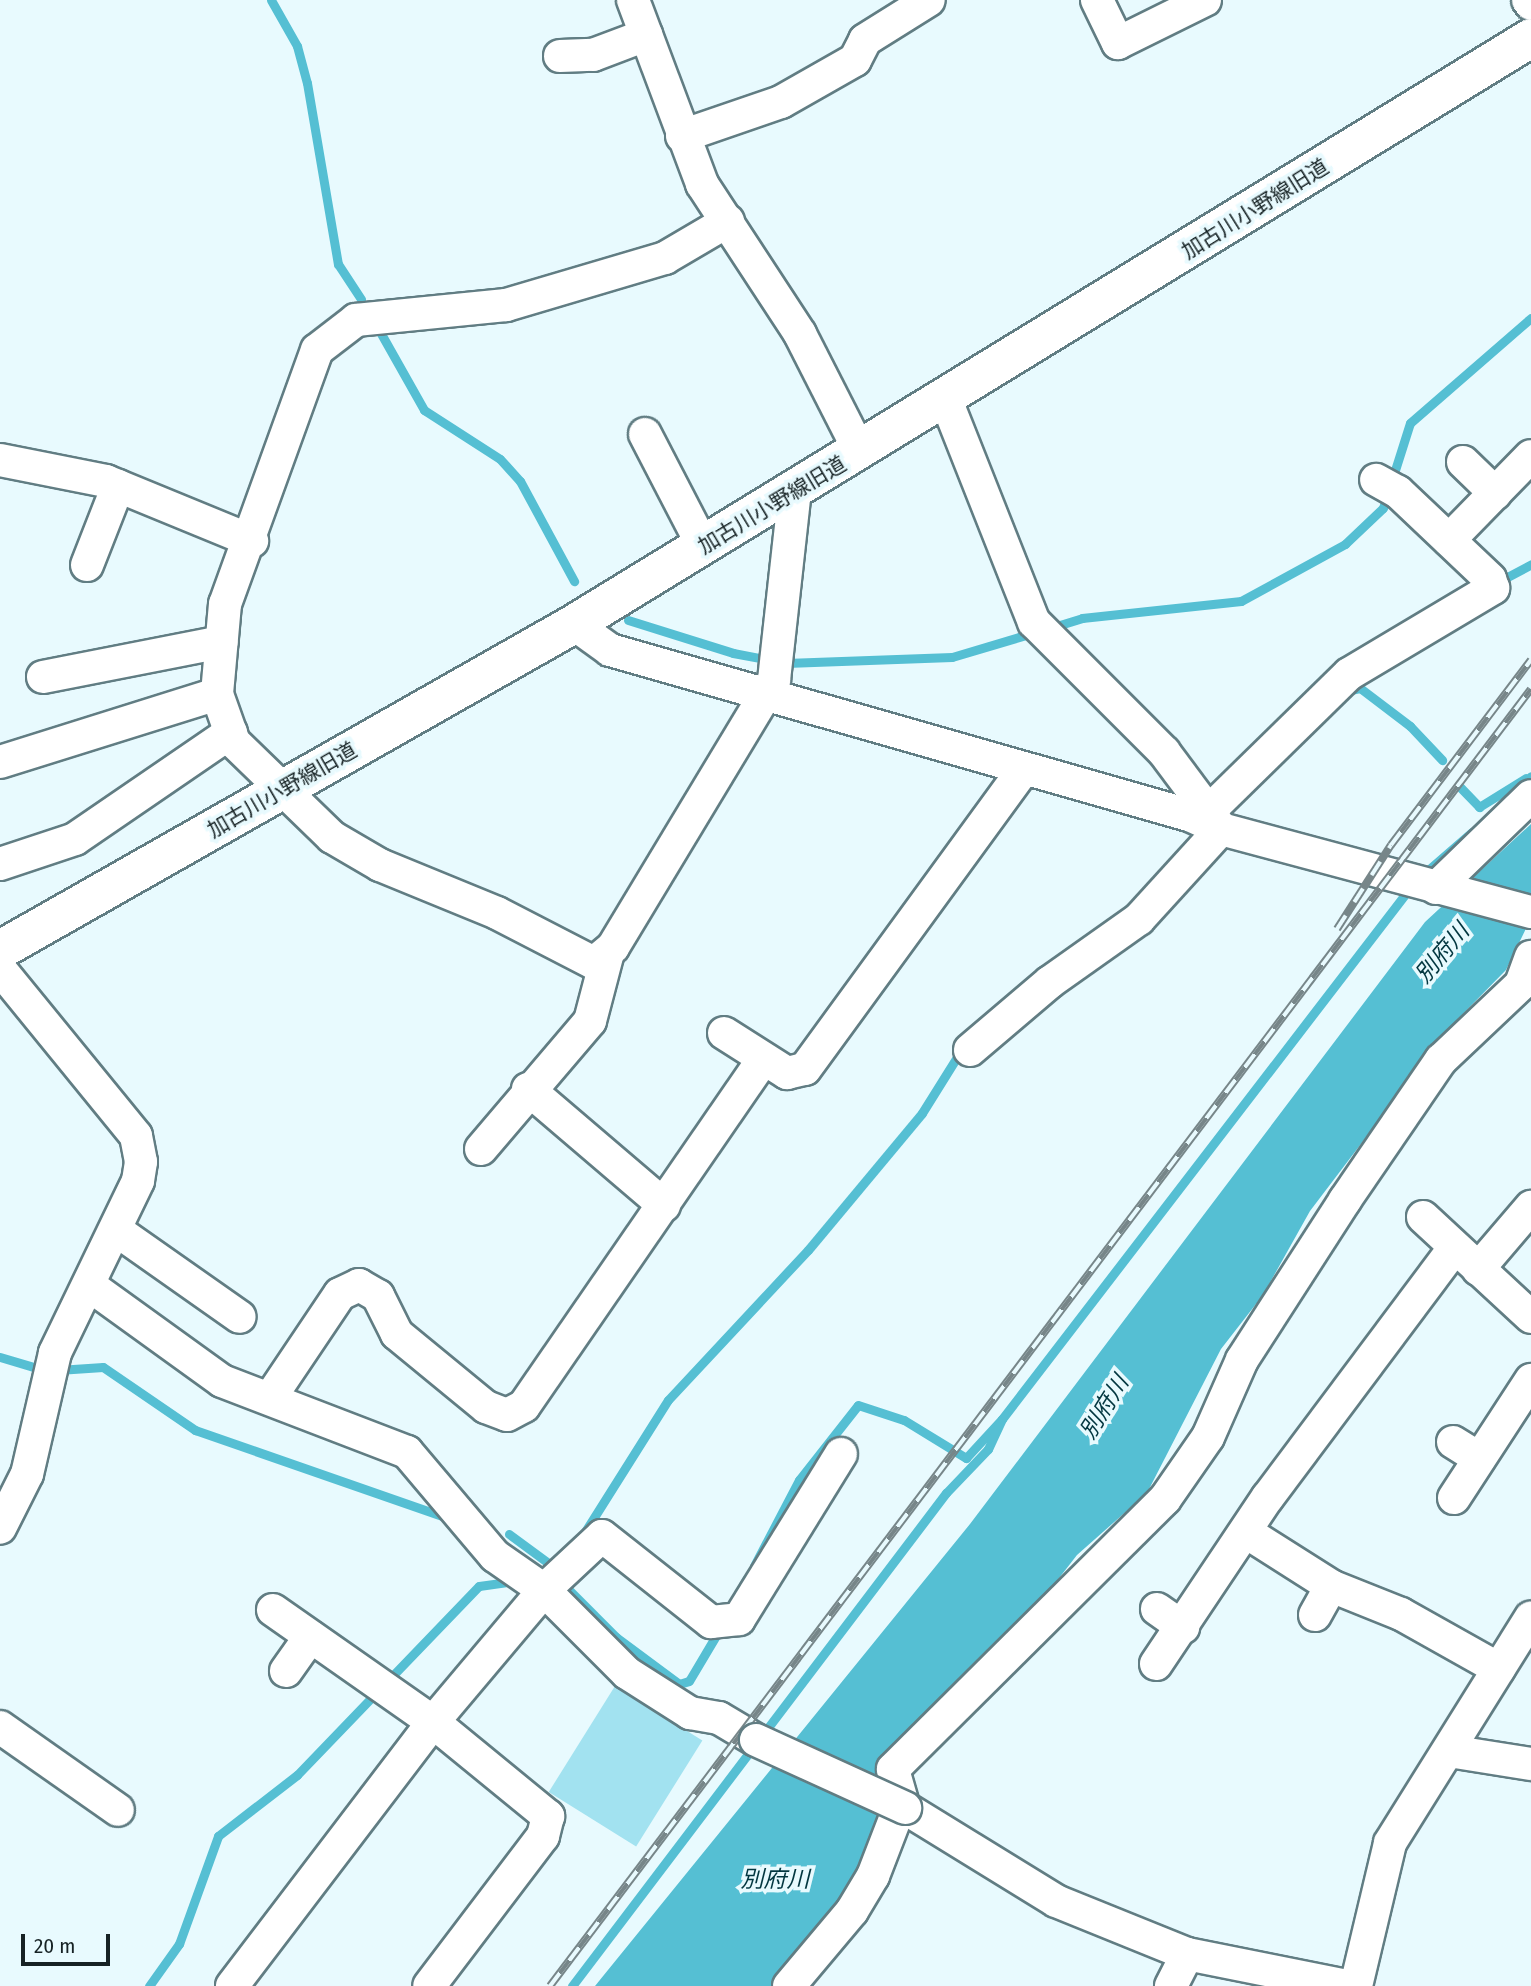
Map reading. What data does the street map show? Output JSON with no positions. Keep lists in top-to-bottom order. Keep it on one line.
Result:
{"streets":{"street":["加古川小野線旧道"]},"water":["別府川"],"scale_bar":"20 m"}
